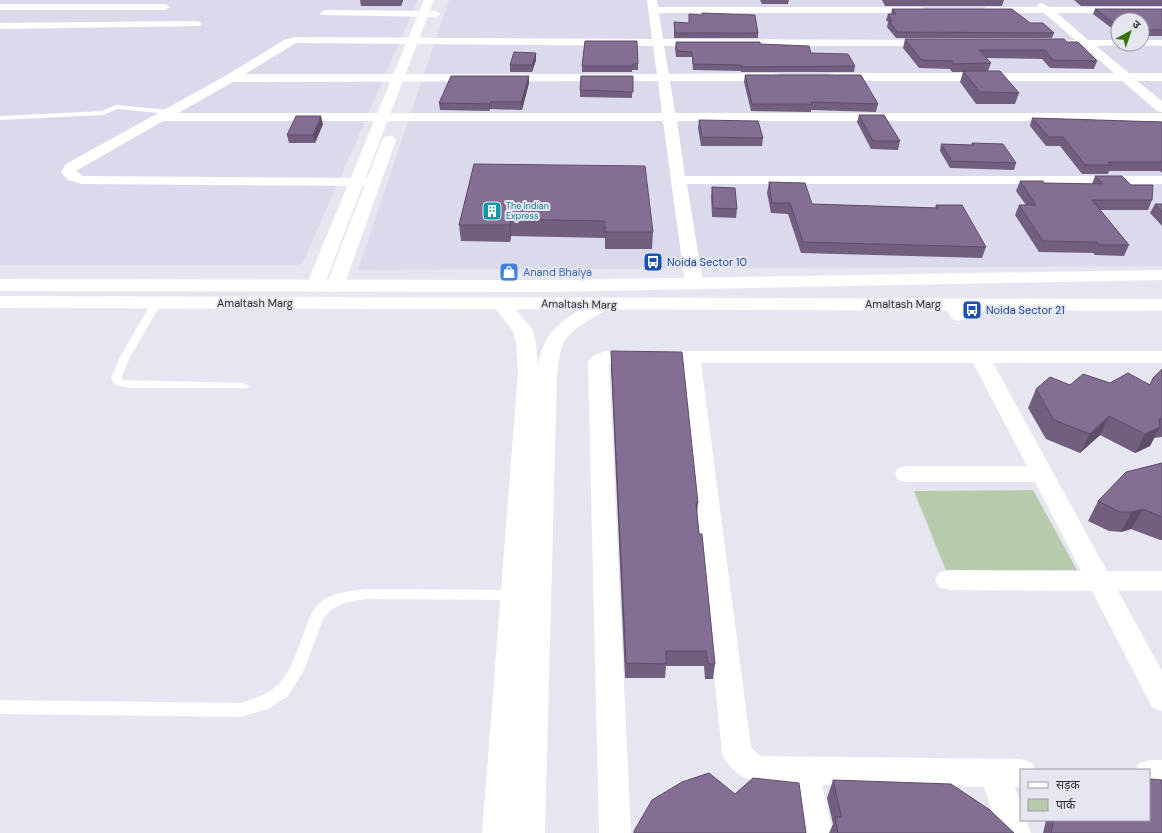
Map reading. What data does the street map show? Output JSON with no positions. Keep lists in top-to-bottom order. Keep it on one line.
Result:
{"streets":{"street":["Amaltash Marg"]},"places":{"building":["The Indian Express"],"bus stop":["Noida Sector 10","Noida Sector 21"],"shop":["Anand Bhaiya"]},"legend":["सड़क","पार्क"],"north":"top right"}
